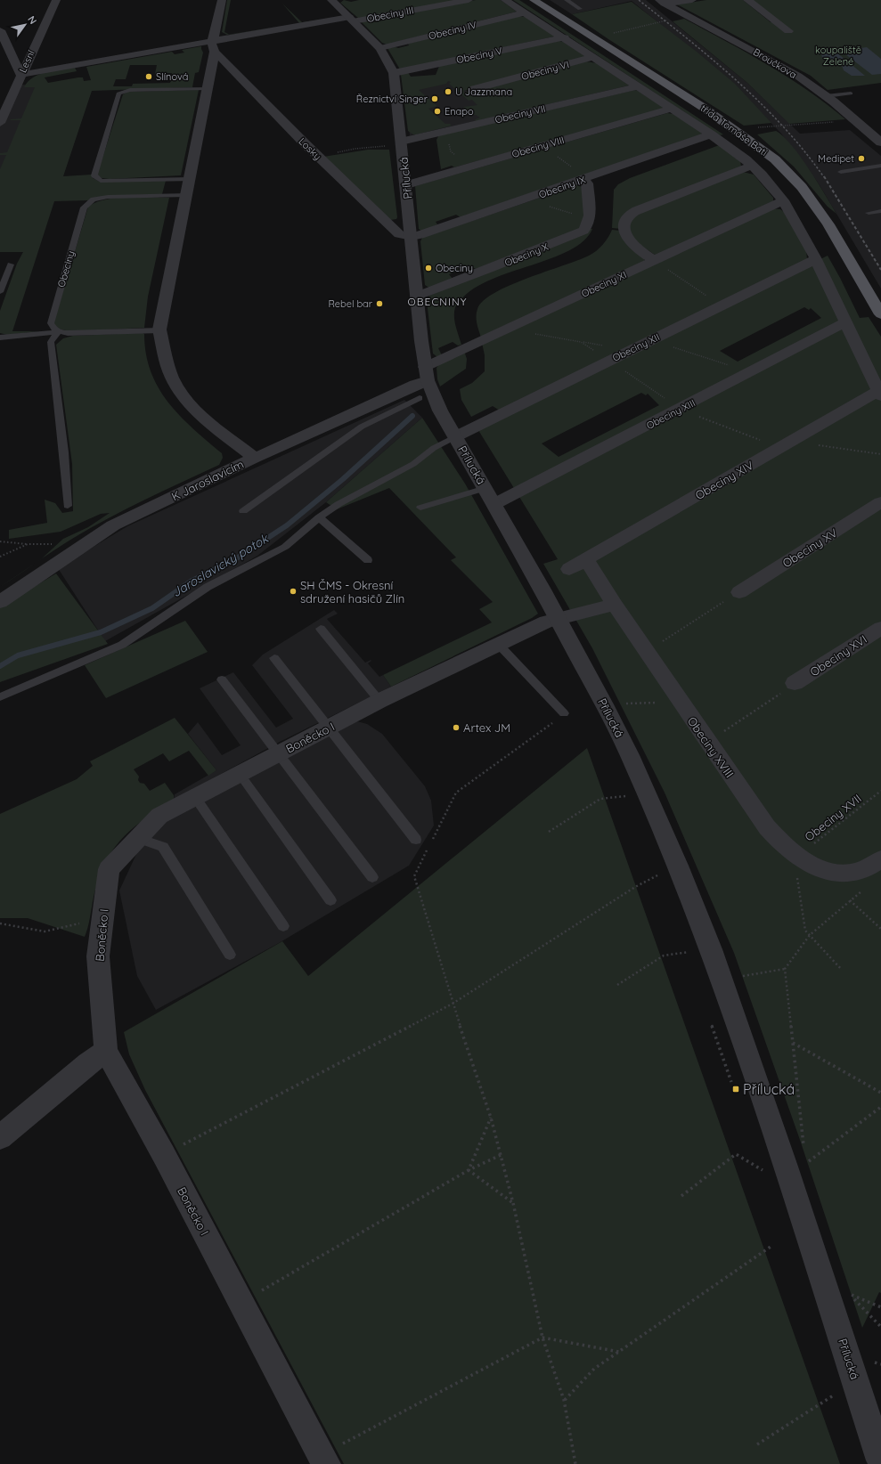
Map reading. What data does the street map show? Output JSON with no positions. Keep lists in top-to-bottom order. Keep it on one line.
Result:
{"streets":{"main road":["třída Tomáše Bati"],"street":["Obeciny III","Obeciny IV","Obeciny V","Lesní","Broučkova","Obeciny VI","Obeciny VII","Obeciny VIII","Losky","Přílucká","Obeciny IX","Obeciny X","Obeciny XI","Obeciny XII","Obeciny XIII","K Jaroslavicím","Obeciny XIV","Obeciny XV","Obeciny XVI","Boněcko I","Obeciny XVIII"],"lane":["Obeciny"],"path":["Obeciny XVII"]},"crossings":[["Obeciny III","Přílucká"],["Obeciny IV","Přílucká"],["Obeciny V","Přílucká"],["Obeciny VII","Přílucká"],["Obeciny VIII","Přílucká"],["Losky","Přílucká"],["Losky","Obeciny IX"],["Přílucká","Obeciny IX"],["Přílucká","Obeciny X"],["Přílucká","Obeciny XI"],["Přílucká","Obeciny XII"],["Přílucká","Obeciny XIII"],["Přílucká","K Jaroslavicím"],["Přílucká","Boněcko I"],["Obeciny XI","K Jaroslavicím"],["Obeciny XIV","Obeciny XVIII"],["Obeciny XVIII","Obeciny XVII"]],"districts":["OBECNINY"],"water":["Jaroslavický potok"],"parks":["koupaliště Zelené"],"places":{"other":["Slínová","U Jazzmana","Řeznictví Singer","Enapo","Medipet","Obeciny","Rebel bar","SH ČMS - Okresní sdružení hasičů Zlín","Artex JM"],"transit":["Přílucká"]},"north":"top right"}
